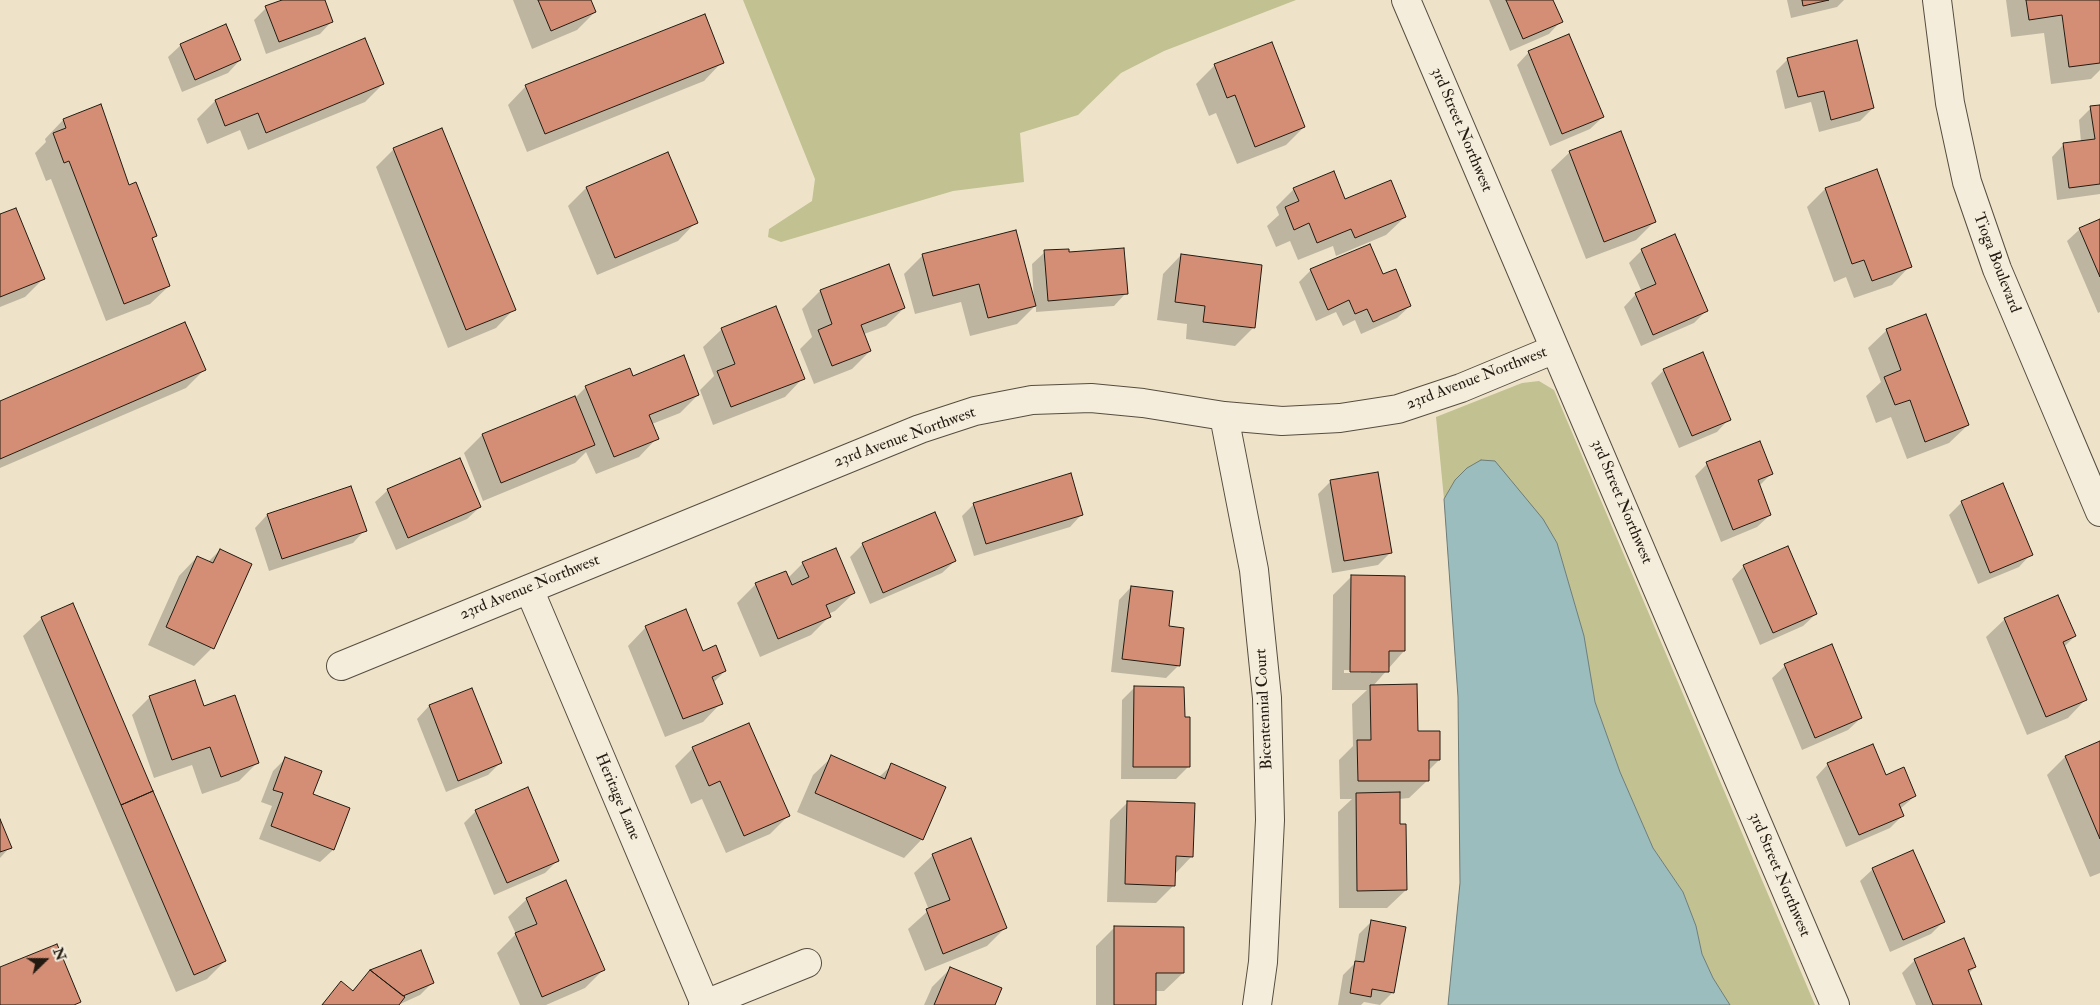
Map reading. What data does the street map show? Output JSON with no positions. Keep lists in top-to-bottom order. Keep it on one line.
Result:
{"streets":{"street":["3rd Street Northwest","Tioga Boulevard","23rd Avenue Northwest","Bicentennial Court","Heritage Lane"]},"crossings":[["3rd Street Northwest","23rd Avenue Northwest"],["23rd Avenue Northwest","Bicentennial Court"],["23rd Avenue Northwest","Heritage Lane"]],"north":"right"}
